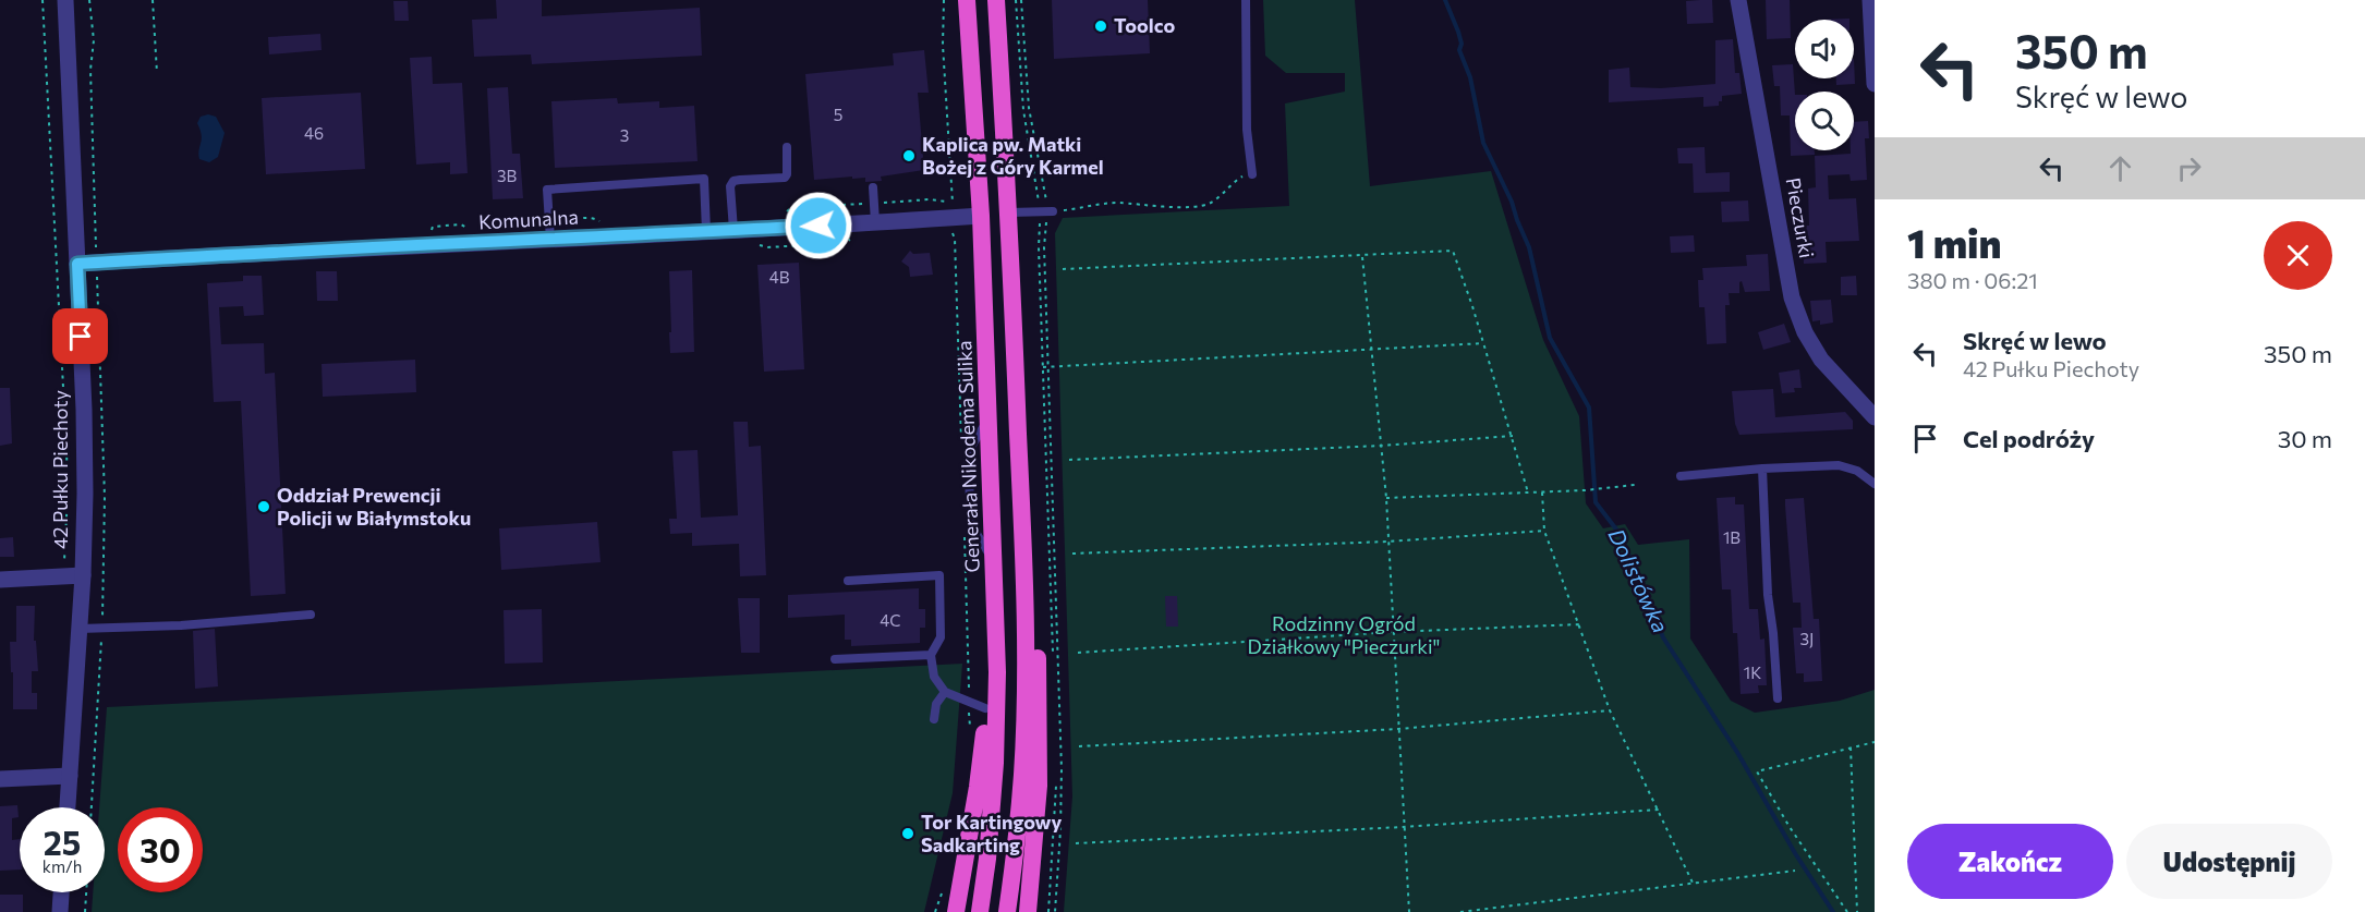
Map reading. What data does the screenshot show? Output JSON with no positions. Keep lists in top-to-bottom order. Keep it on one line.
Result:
{"streets":{"highway":["Generała Nikodema Sulika"],"street":["Pieczurki","Komunalna","42 Pułku Piechoty"]},"crossings":[["Komunalna","Generała Nikodema Sulika"],["Komunalna","42 Pułku Piechoty"]],"water":["Dolistówka"],"parks":["Rodzinny Ogród Działkowy \"Pieczurki\""],"places":["Toolco","Kaplica pw. Matki Bożej z Góry Karmel","Oddział Prewencji Policji w Białymstoku","Tor Kartingowy Sadkarting"],"house_numbers":["5","46","3","3B","4B","1B","4C","3J","1K"],"page":{"turn":["350 m","Skręć w lewo"],"heading":["1 min","380 m · 06:21"],"list":[{"name":"Skręć w lewo","note":"42 Pułku Piechoty","value":"350 m"},{"name":"Cel podróży","value":"30 m"}],"speed":"25 km/h","limit":"30","buttons":["Zakończ","Udostępnij"]}}
